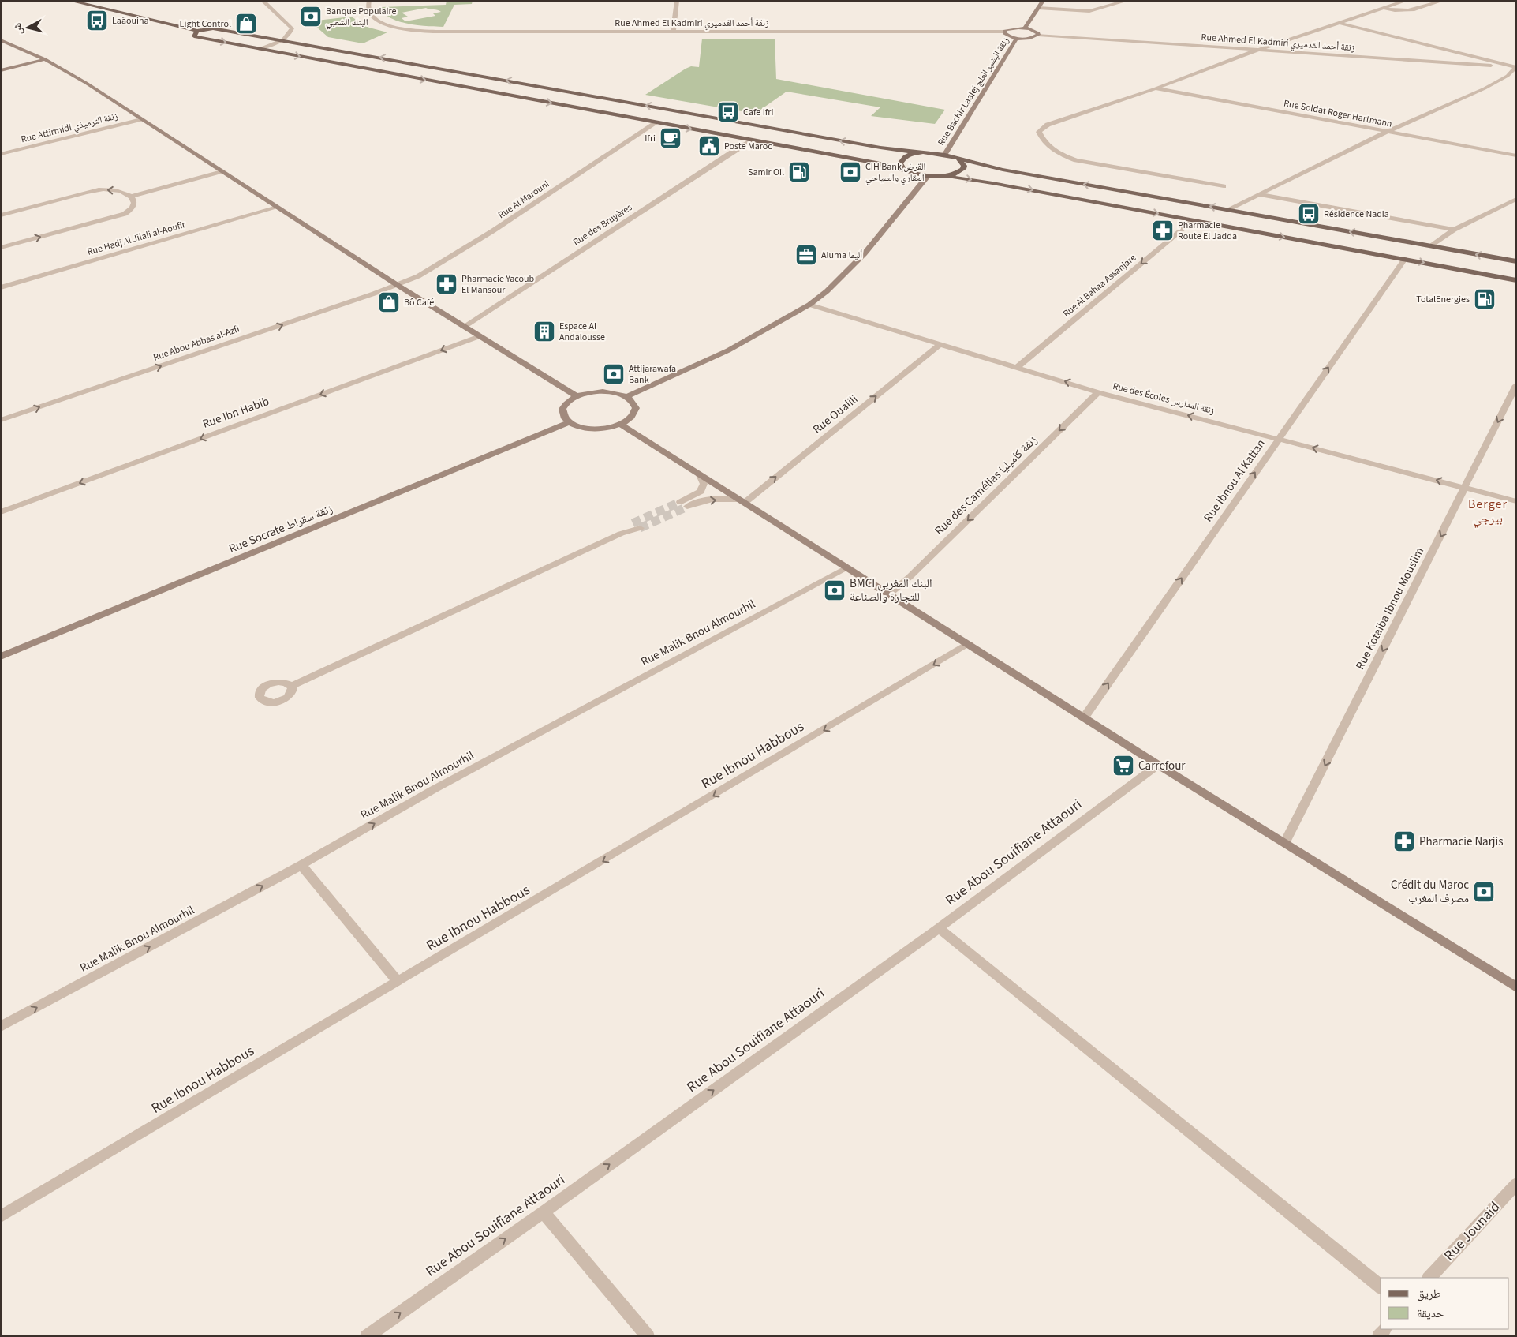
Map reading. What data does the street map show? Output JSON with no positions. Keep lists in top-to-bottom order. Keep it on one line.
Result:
{"streets":{"main road":["Rue Bachir Laalej زنقة البشير العلج","Rue Socrate زنقة سقراط"],"street":["Rue Ahmed El Kadmiri زنقة أحمد القدميري","Rue Soldat Roger Hartmann","Rue Attirmidi زنقة الترميذي","Rue Al Marouni","Rue des Bruyères","Rue Hadj Al Jilali al-Aoufir","Rue Al Bahaa Assanjare","Rue Abou Abbas al-Azfi","Rue des Écoles زنقة المدارس","Rue Ibn Habib","Rue Oualili","Rue Ibnou Al Kattan","Rue des Camélias زنقة كاميليا","Rue Kotaiba Ibnou Mouslim","Rue Malik Bnou Almourhil","Rue Ibnou Habbous","Rue Abou Souifiane Attaouri","Rue Jounaid"]},"crossings":[["Rue Al Marouni","Rue Abou Abbas al-Azfi"],["Rue Al Bahaa Assanjare","Rue des Écoles زنقة المدارس"],["Rue des Écoles زنقة المدارس","Rue Oualili"],["Rue des Écoles زنقة المدارس","Rue Ibnou Al Kattan"],["Rue des Écoles زنقة المدارس","Rue des Camélias زنقة كاميليا"],["Rue des Écoles زنقة المدارس","Rue Kotaiba Ibnou Mouslim"]],"one_way":["Rue Al Bahaa Assanjare","Rue Abou Abbas al-Azfi","Rue des Écoles زنقة المدارس","Rue Ibn Habib","Rue Oualili","Rue Ibnou Al Kattan","Rue des Camélias زنقة كاميليا","Rue Kotaiba Ibnou Mouslim","Rue Malik Bnou Almourhil","Rue Ibnou Habbous","Rue Abou Souifiane Attaouri"],"districts":["Berger بيرجي"],"places":{"bank":["Banque Populaire البنك الشعبي","CIH Bank القرض العقاري والسياحي","Attijarawafa Bank","BMCI البنك المغربي للتجارة والصناعة","Crédit du Maroc مصرف المغرب"],"bus stop":["Laâouina","Cafe Ifri","Résidence Nadia"],"shop":["Light Control","Bô Café"],"cafe":["Ifri"],"public building":["Poste Maroc"],"fuel station":["Samir Oil","TotalEnergies"],"pharmacy":["Pharmacie Route El Jadda","Pharmacie Yacoub El Mansour","Pharmacie Narjis"],"office":["Aluma أليما"],"building":["Espace Al Andalousse"],"supermarket":["Carrefour"]},"legend":["طريق","حديقة"],"north":"left"}
